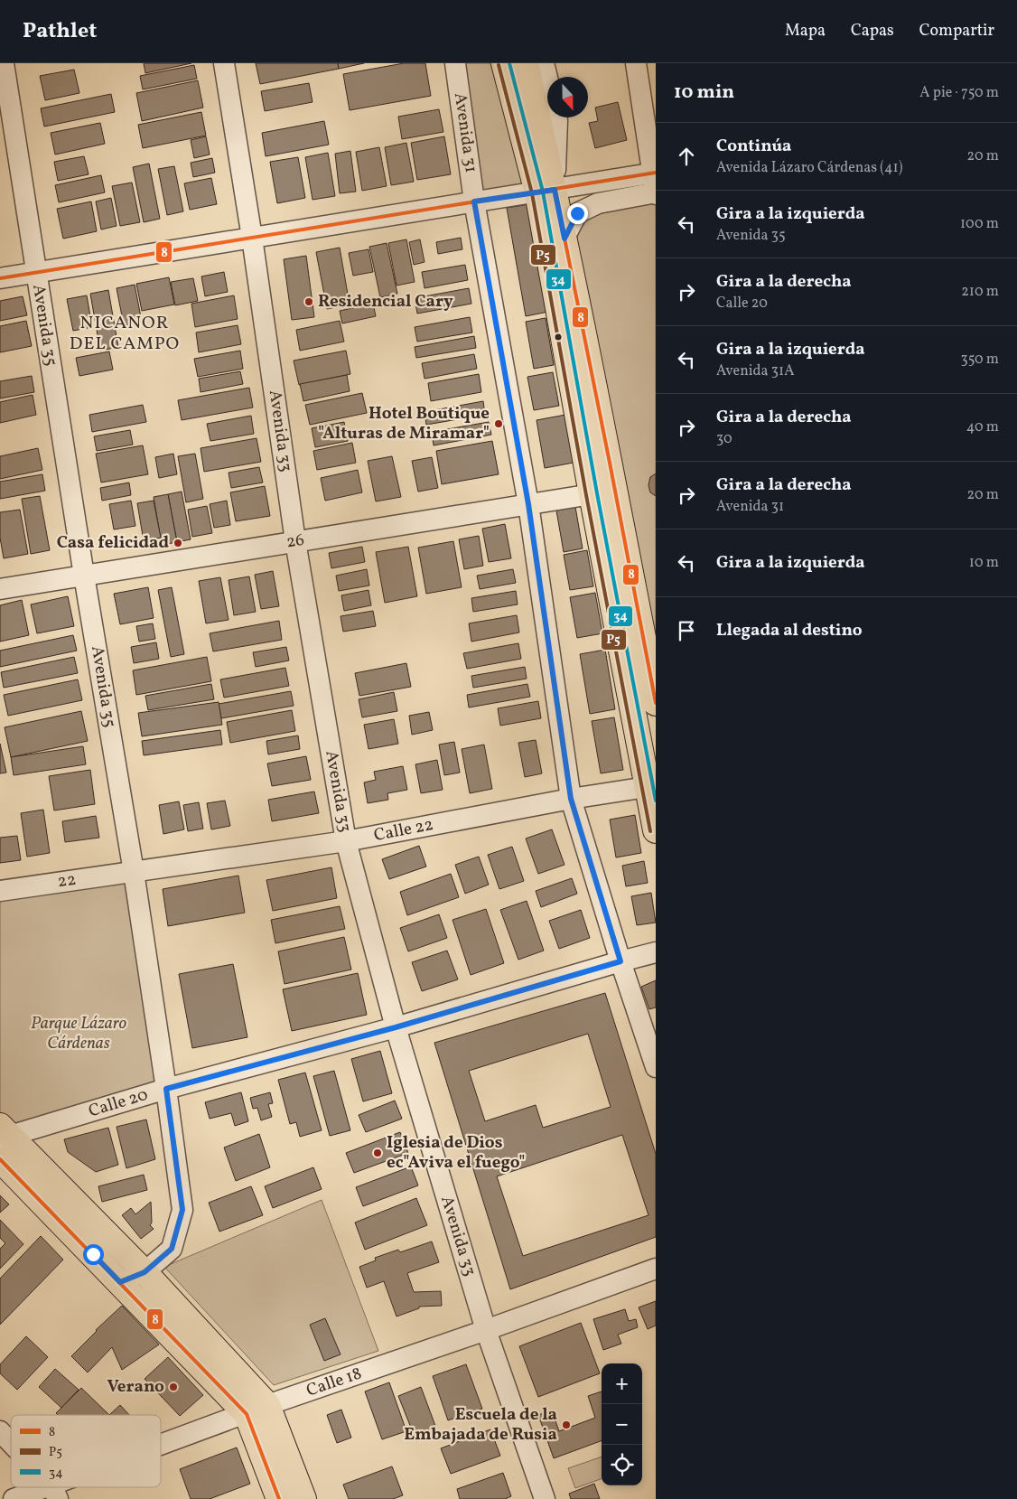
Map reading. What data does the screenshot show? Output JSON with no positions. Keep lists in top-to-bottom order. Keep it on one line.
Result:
{"streets":{"street":["Avenida 31","Avenida 35","Avenida 33","26","Calle 22","22","Calle 20","Calle 18"]},"crossings":[["Avenida 31","26"],["Avenida 31","Calle 22"],["Avenida 31","Calle 20"],["Avenida 35","26"],["Avenida 35","Calle 22"],["Avenida 35","22"],["Avenida 35","Calle 20"],["Avenida 33","26"],["Avenida 33","Calle 22"],["Avenida 33","Calle 20"],["Avenida 33","Calle 18"],["Calle 22","22"]],"districts":["NICANOR DEL CAMPO"],"parks":["Parque Lázaro Cárdenas"],"places":["Residencial Cary","Hotel Boutique \"Alturas de Miramar\"","Casa felicidad","Iglesia de Dios ec\"Aviva el fuego\"","Verano","Escuela de la Embajada de Rusia"],"lines":["transit line 34","transit line P5","transit line 8"],"legend":["8","P5","34"],"north":"bottom","page":{"header":"Pathlet","nav":["Mapa","Capas","Compartir"],"heading":["10 min","A pie · 750 m"],"list":[["Continúa","Avenida Lázaro Cárdenas (41)","20 m"],["Gira a la izquierda","Avenida 35","100 m"],["Gira a la derecha","Calle 20","210 m"],["Gira a la izquierda","Avenida 31A","350 m"],["Gira a la derecha","30","40 m"],["Gira a la derecha","Avenida 31","20 m"],["Gira a la izquierda","10 m"],"Llegada al destino"],"map_buttons":["+","−"]}}
